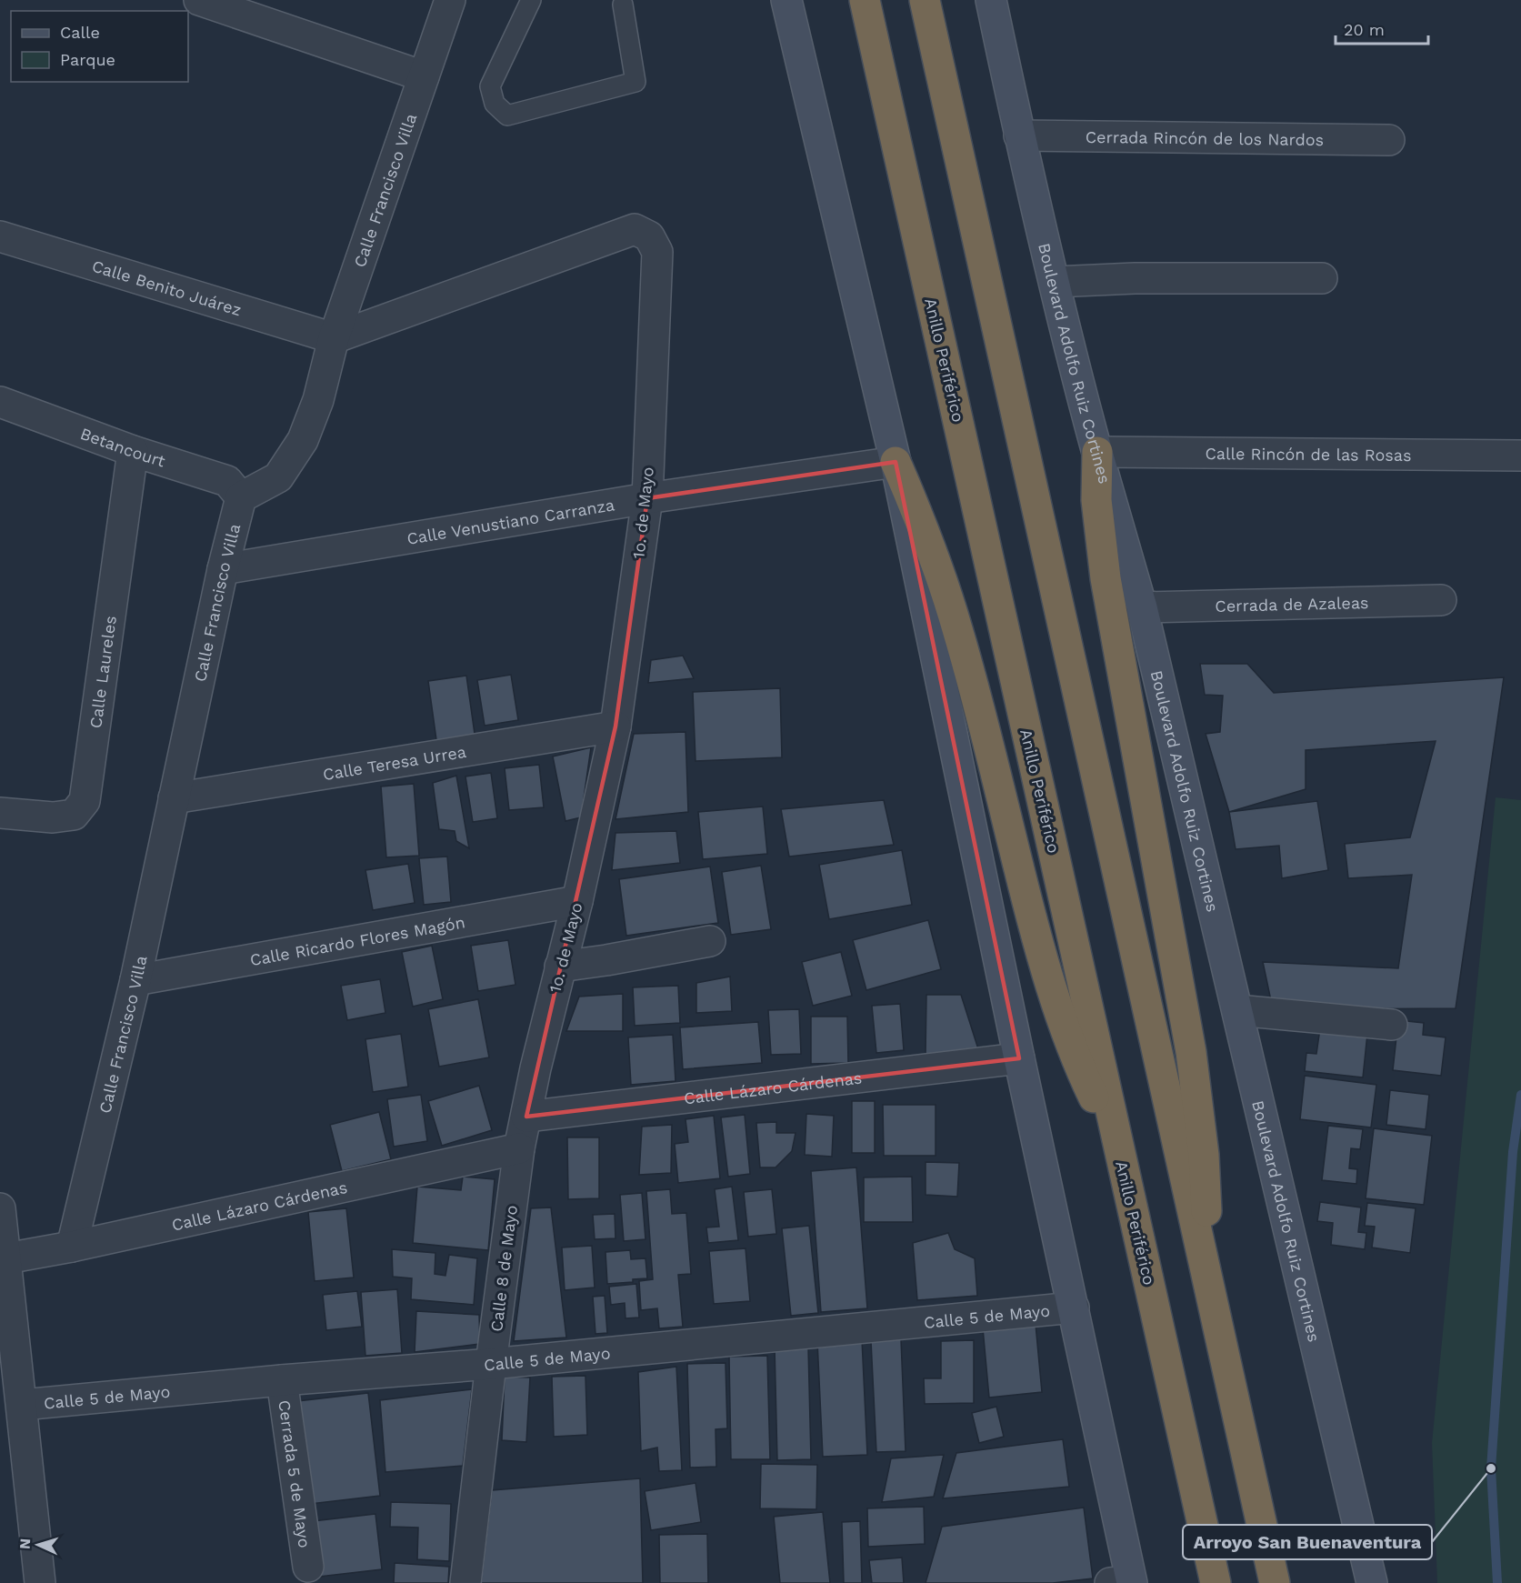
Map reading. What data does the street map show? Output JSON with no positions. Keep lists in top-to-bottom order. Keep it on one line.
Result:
{"streets":{"highway":["Anillo Periférico"],"main road":["Boulevard Adolfo Ruiz Cortines"],"street":["Cerrada Rincón de los Nardos","Calle Francisco Villa","Calle Benito Juárez","Betancourt","Calle Rincón de las Rosas","1o. de Mayo","Calle Venustiano Carranza","Cerrada de Azaleas","Calle Laureles","Calle Teresa Urrea","Calle Ricardo Flores Magón","Calle Lázaro Cárdenas","Calle 8 de Mayo","Calle 5 de Mayo","Cerrada 5 de Mayo"]},"crossings":[["Cerrada Rincón de los Nardos","Boulevard Adolfo Ruiz Cortines"],["Calle Francisco Villa","Calle Benito Juárez"],["Calle Francisco Villa","Betancourt"],["Calle Francisco Villa","1o. de Mayo"],["Calle Francisco Villa","Calle Venustiano Carranza"],["Calle Francisco Villa","Calle Teresa Urrea"],["Calle Francisco Villa","Calle Ricardo Flores Magón"],["Calle Francisco Villa","Calle Lázaro Cárdenas"],["Calle Benito Juárez","1o. de Mayo"],["Boulevard Adolfo Ruiz Cortines","Calle Rincón de las Rosas"],["Boulevard Adolfo Ruiz Cortines","Cerrada de Azaleas"],["Betancourt","Calle Laureles"],["1o. de Mayo","Calle Venustiano Carranza"],["1o. de Mayo","Calle Teresa Urrea"],["1o. de Mayo","Calle Ricardo Flores Magón"],["1o. de Mayo","Calle Lázaro Cárdenas"],["1o. de Mayo","Calle 8 de Mayo"],["Calle Lázaro Cárdenas","Calle 8 de Mayo"],["Calle 8 de Mayo","Calle 5 de Mayo"],["Calle 5 de Mayo","Cerrada 5 de Mayo"]],"places":["Arroyo San Buenaventura"],"legend":["Calle","Parque"],"scale_bar":"20 m","north":"left"}
